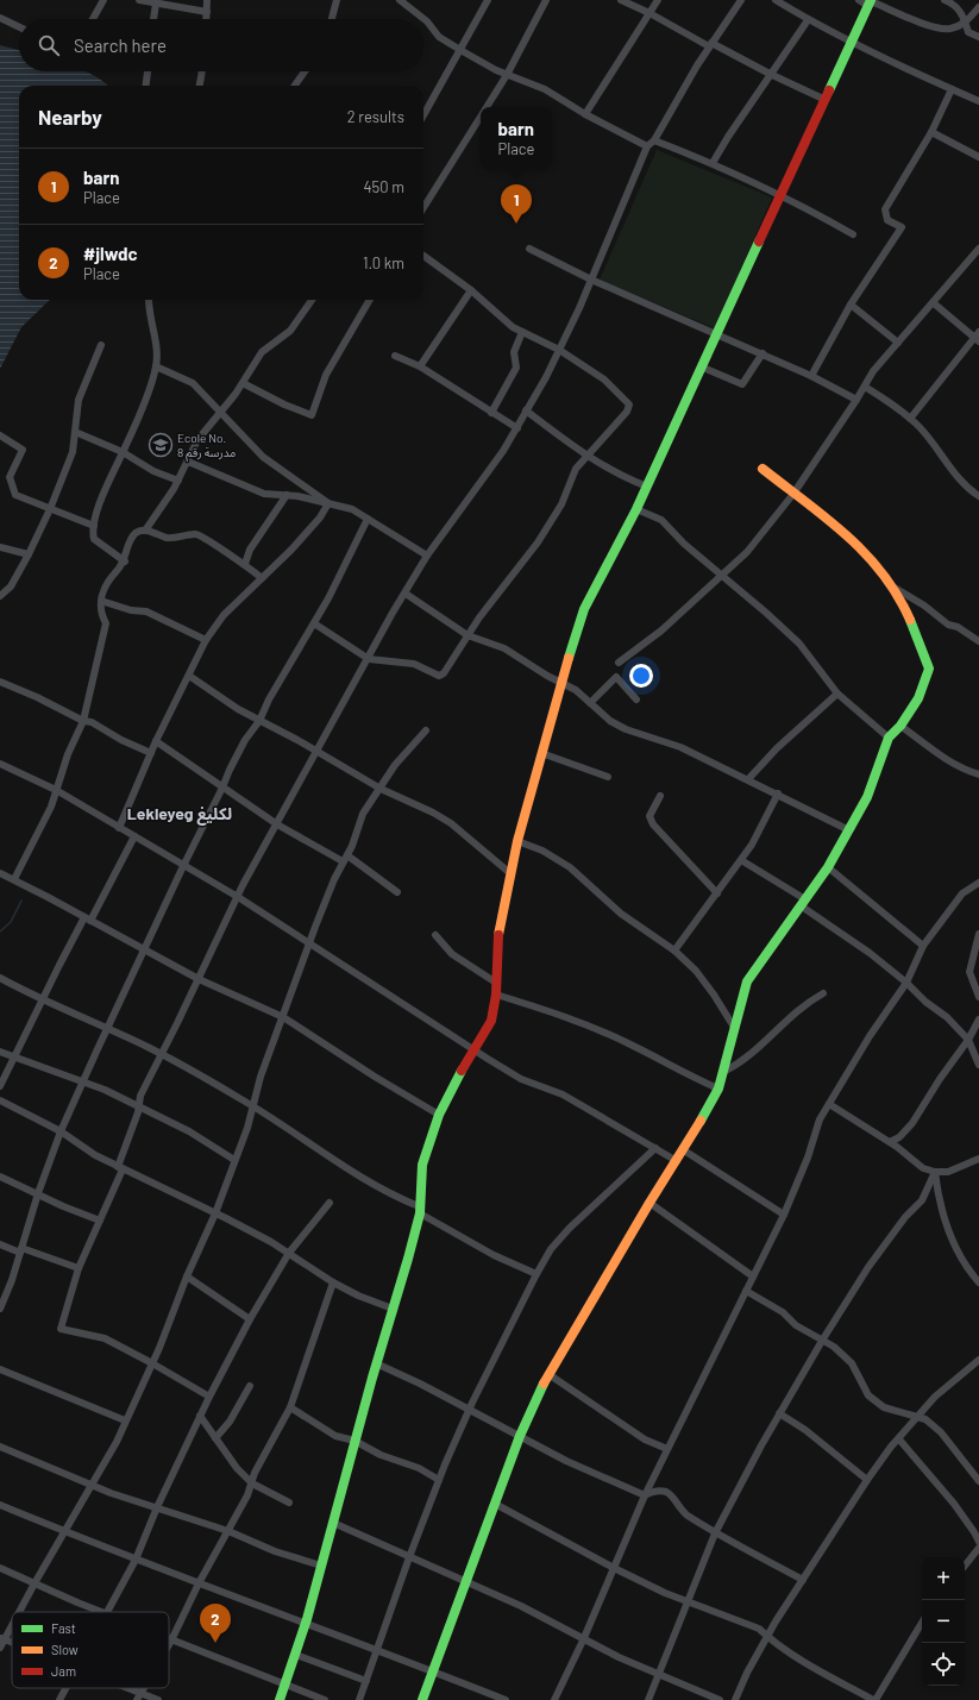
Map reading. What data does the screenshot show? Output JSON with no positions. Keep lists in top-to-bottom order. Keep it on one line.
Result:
{"districts":["Lekleyeg لكليغ"],"places":{"school or university":["Ecole No. 8 مدرسة رقم"]},"legend":["Fast","Slow","Jam"],"page":{"search":"Search here","heading":["Nearby","2 results"],"popup":["barn","Place"],"list":[{"mark":"1","name":"barn","note":"Place","value":"450 m"},{"mark":"2","name":"#jlwdc","note":"Place","value":"1.0 km"}],"pins":["1","2"],"map_buttons":["+","−"]}}
